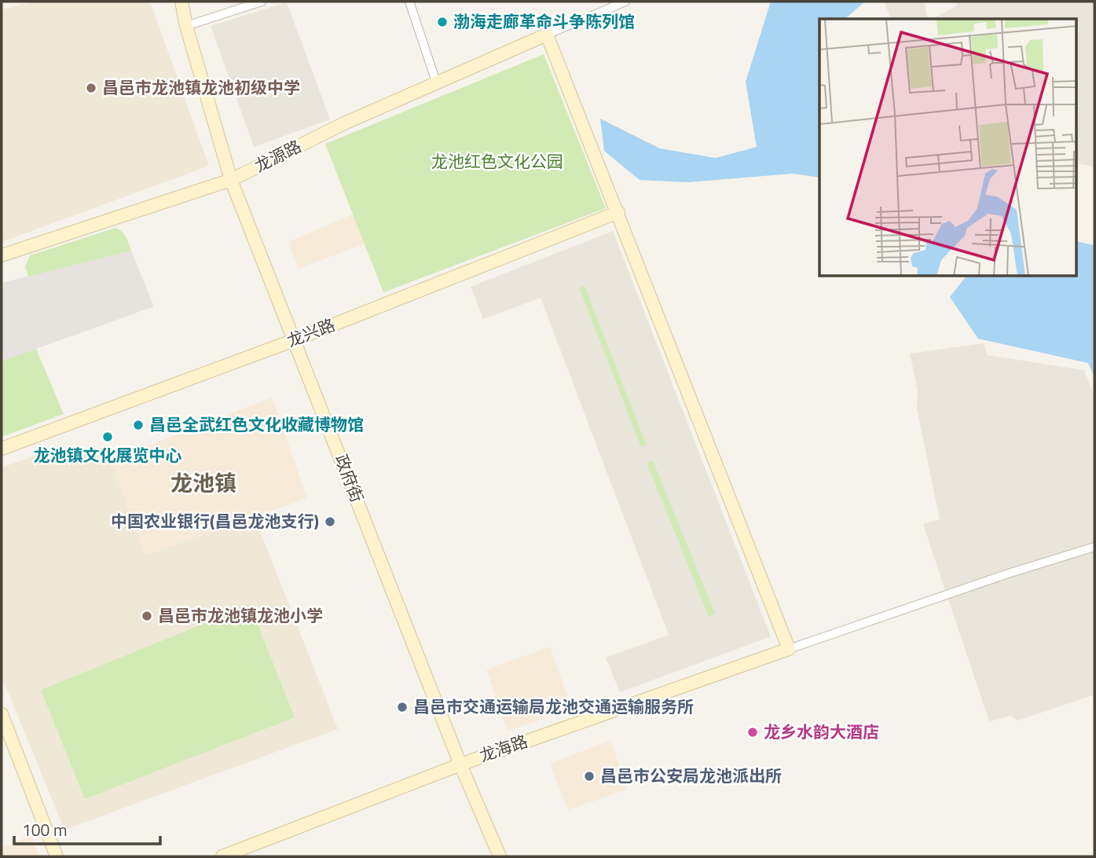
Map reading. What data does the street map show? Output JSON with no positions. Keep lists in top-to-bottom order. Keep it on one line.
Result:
{"streets":{"street":["龙源路","龙兴路","政府街","龙海路"]},"crossings":[["龙源路","政府街"],["龙兴路","政府街"],["政府街","龙海路"]],"districts":["龙池镇"],"parks":["龙池红色文化公园"],"places":["渤海走廊革命斗争陈列馆","昌邑市龙池镇龙池初级中学","昌邑全武红色文化收藏博物馆","龙池镇文化展览中心","中国农业银行(昌邑龙池支行)","昌邑市龙池镇龙池小学","昌邑市交通运输局龙池交通运输服务所","龙乡水韵大酒店","昌邑市公安局龙池派出所"],"scale_bar":"100 m"}
